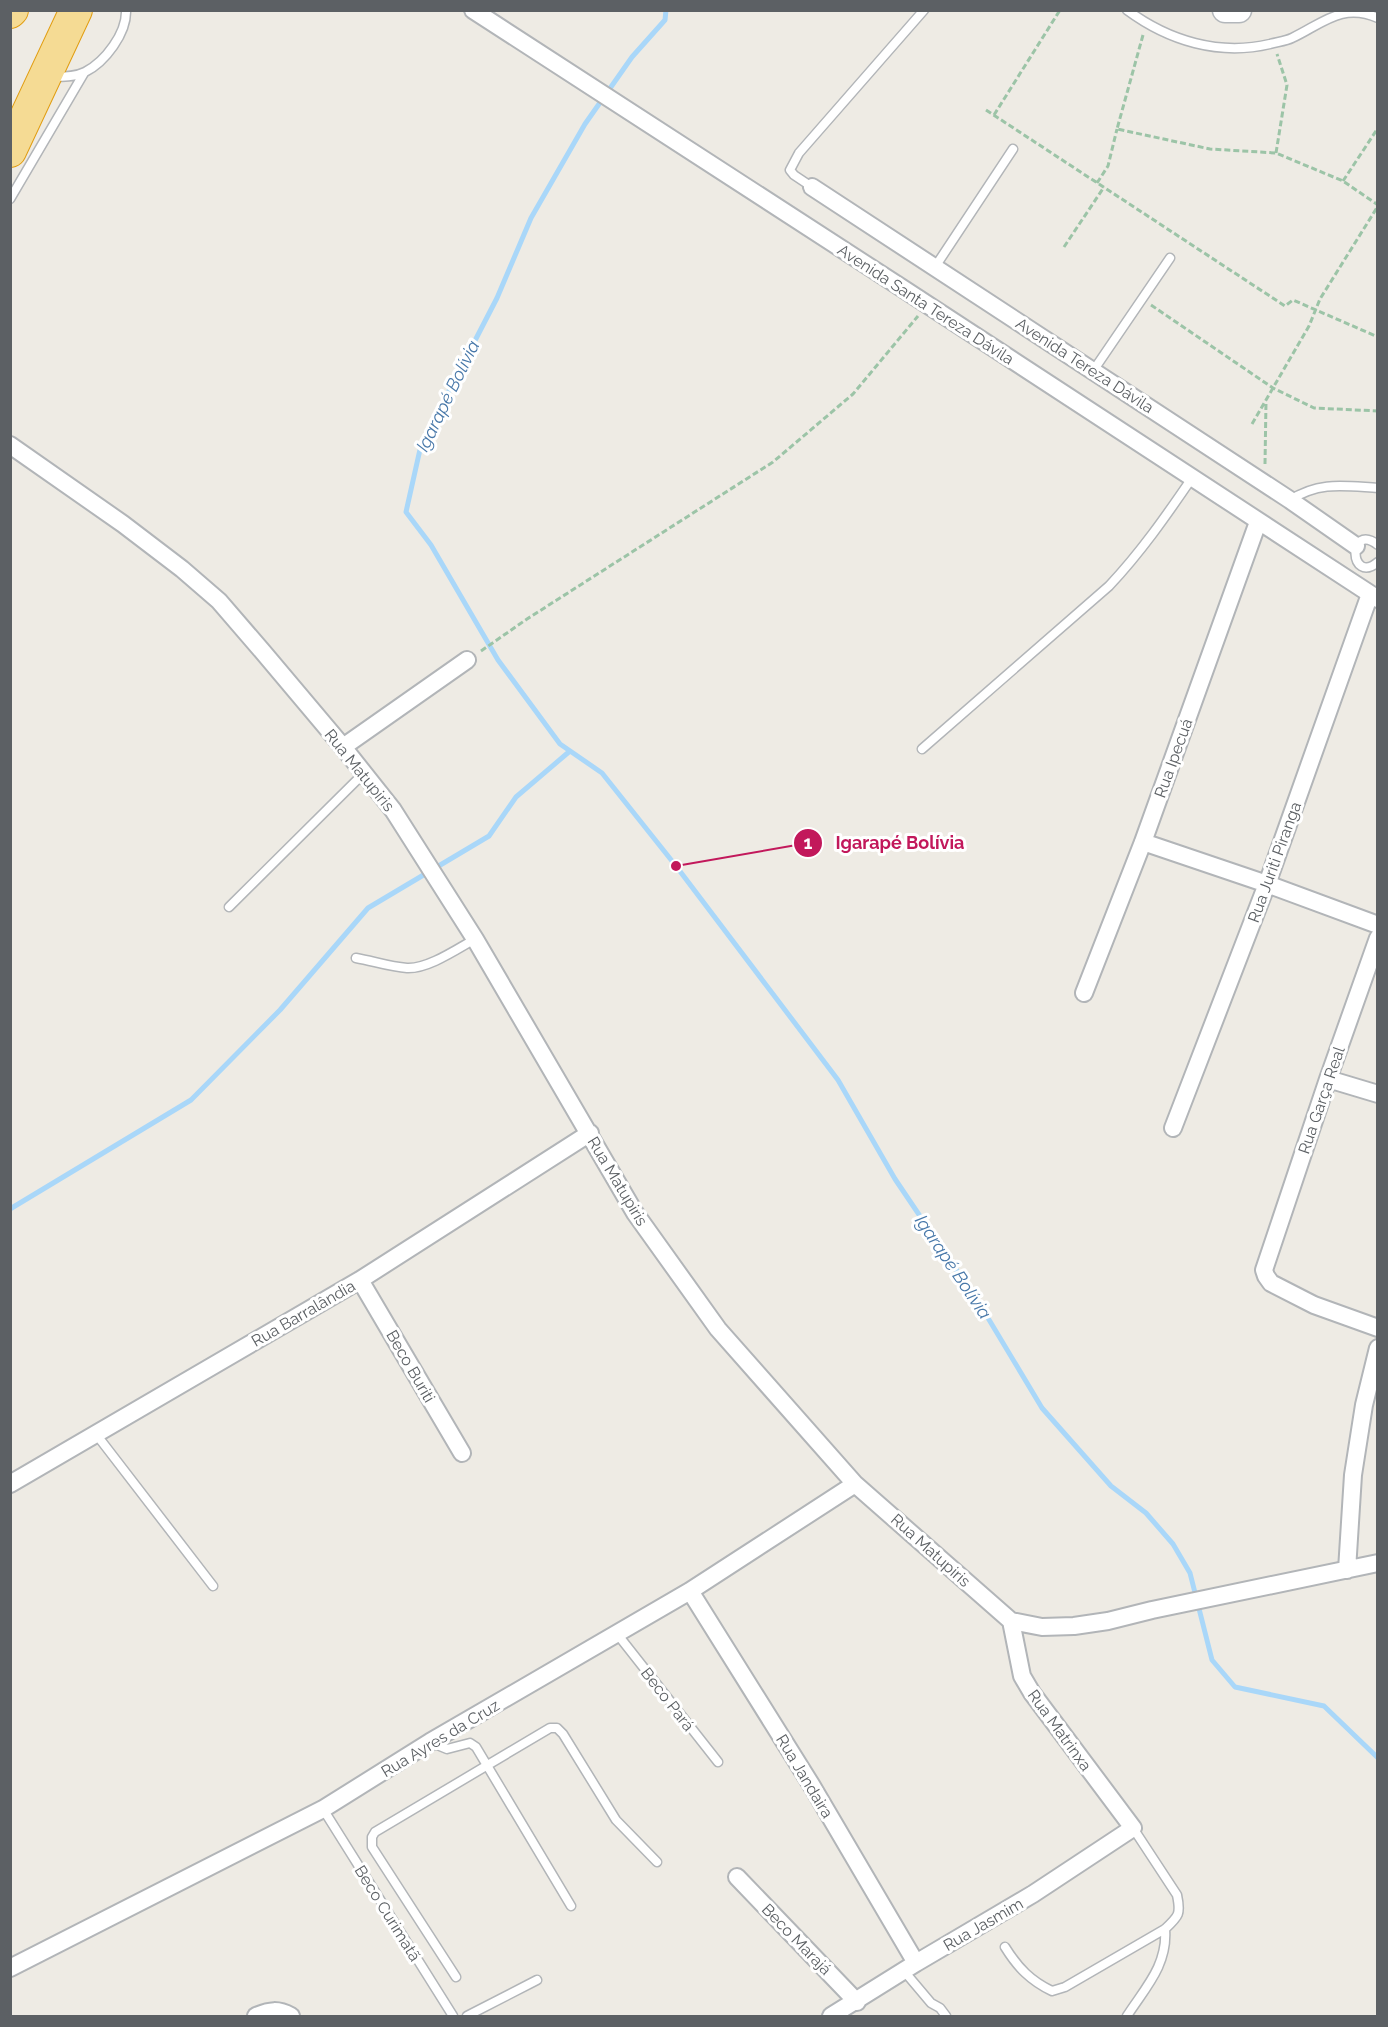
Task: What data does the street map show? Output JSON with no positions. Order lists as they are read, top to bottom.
{
  "streets": {
    "street": [
      "Avenida Santa Tereza Dávila",
      "Avenida Tereza Dávila",
      "Rua Ipecuá",
      "Rua Matupiris",
      "Rua Juriti Piranga",
      "Rua Garça Real",
      "Rua Barralândia",
      "Beco Buriti",
      "Rua Matrinxa",
      "Rua Ayres da Cruz",
      "Rua Jandaira",
      "Rua Jasmim",
      "Beco Marajá"
    ],
    "lane": ["Beco Pará", "Beco Curimatã"]
  },
  "crossings": [
    ["Avenida Santa Tereza Dávila", "Rua Ipecuá"],
    ["Avenida Santa Tereza Dávila", "Rua Juriti Piranga"],
    ["Rua Matupiris", "Rua Barralândia"],
    ["Rua Matupiris", "Rua Matrinxa"],
    ["Rua Matupiris", "Rua Ayres da Cruz"],
    ["Rua Barralândia", "Beco Buriti"],
    ["Beco Pará", "Rua Ayres da Cruz"],
    ["Rua Matrinxa", "Rua Jasmim"],
    ["Rua Ayres da Cruz", "Rua Jandaira"],
    ["Rua Ayres da Cruz", "Beco Curimatã"],
    ["Rua Jandaira", "Rua Jasmim"],
    ["Rua Jasmim", "Beco Marajá"]
  ],
  "water": ["Igarapé Bolívia"],
  "places": ["Igarapé Bolívia"]
}
